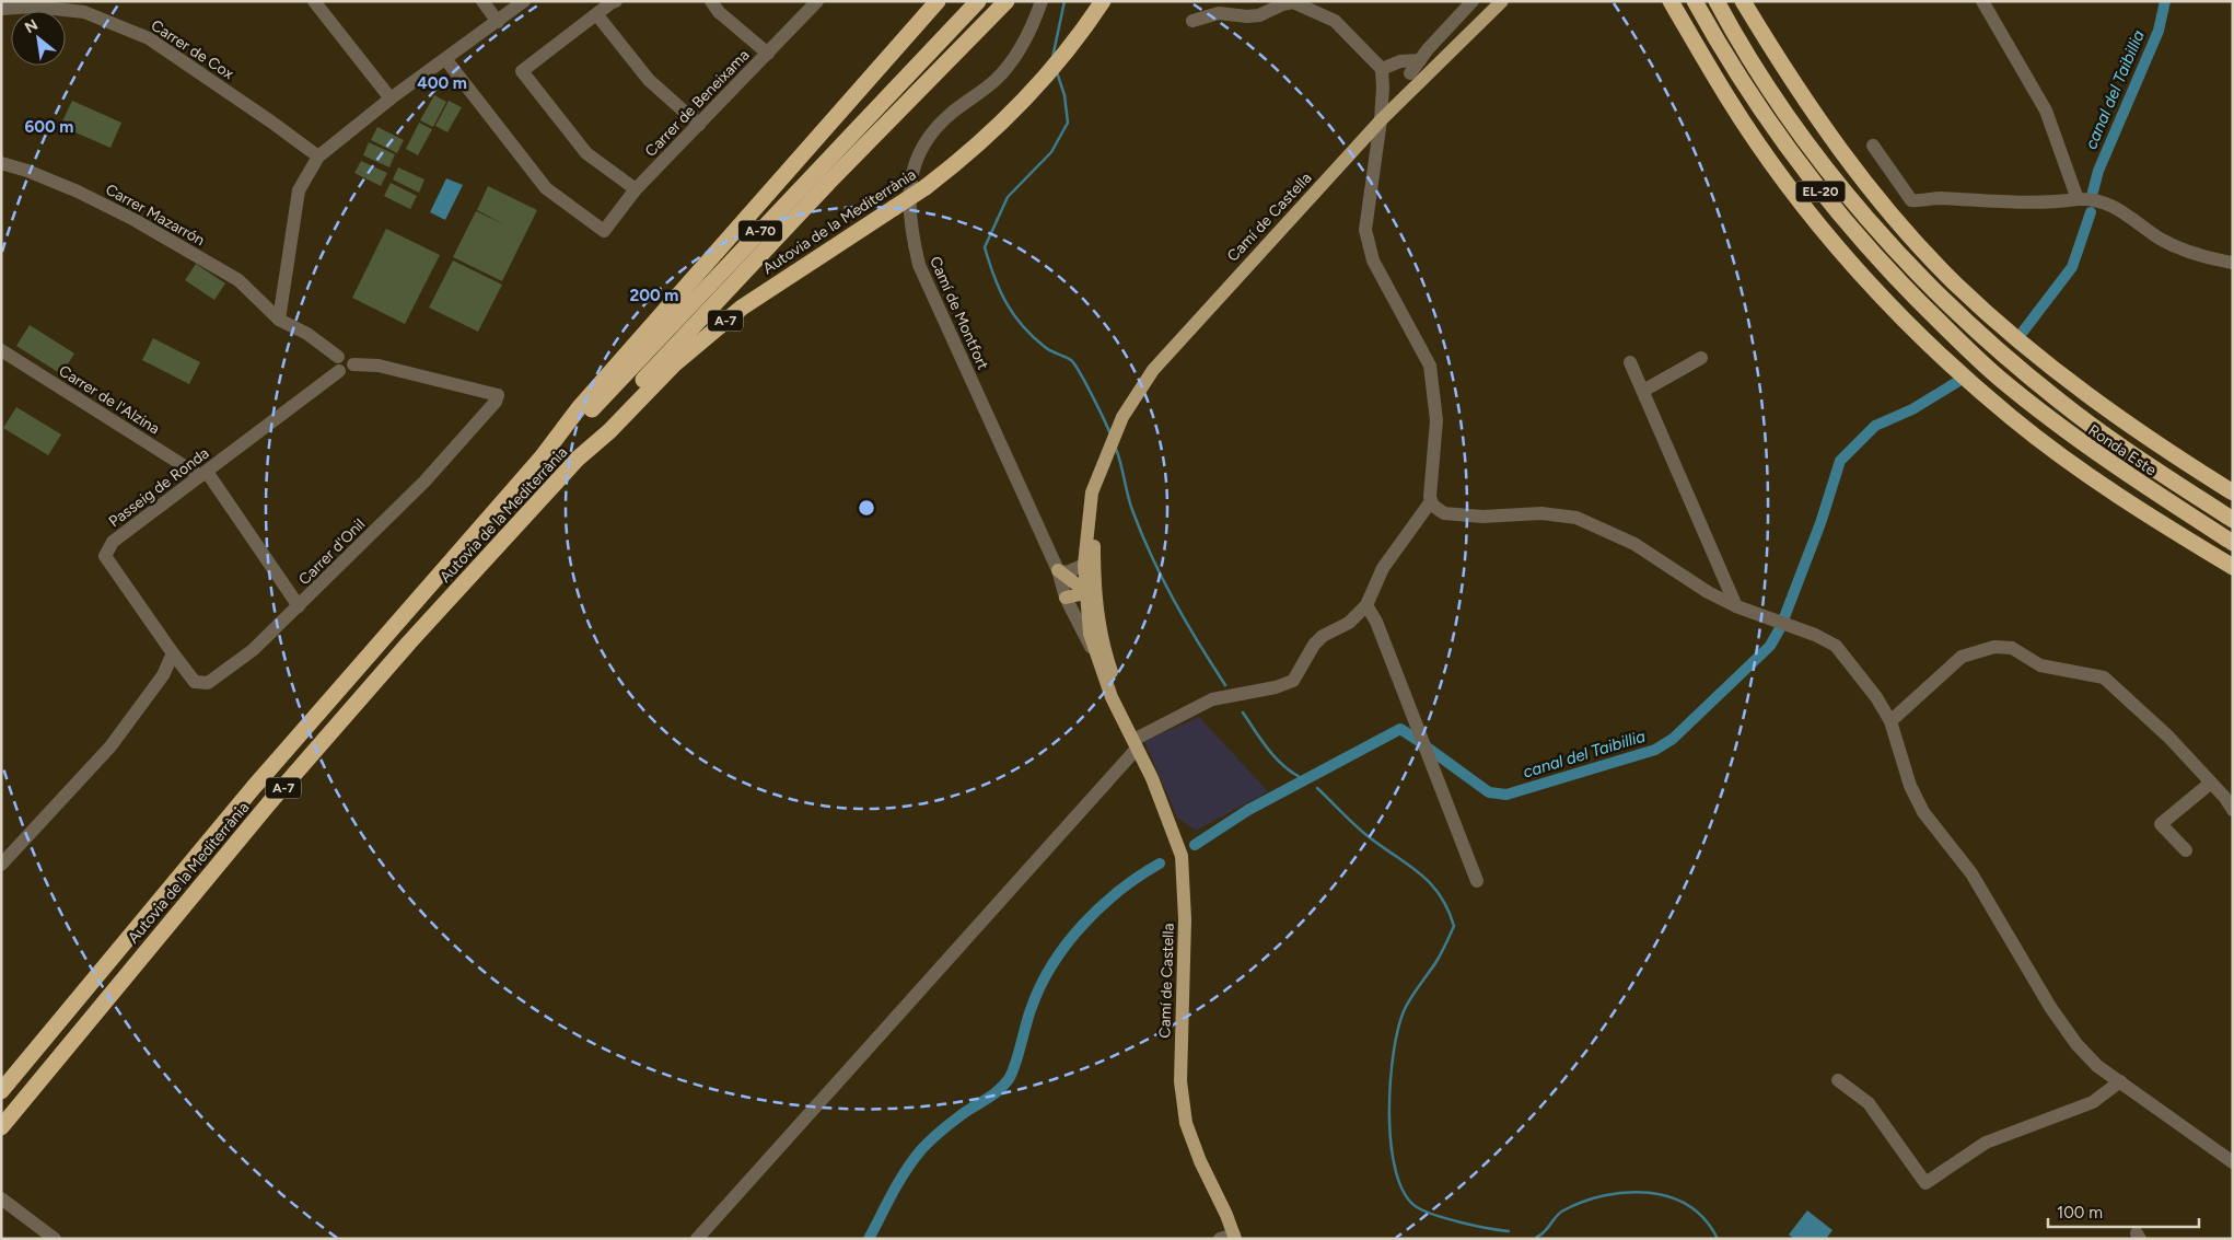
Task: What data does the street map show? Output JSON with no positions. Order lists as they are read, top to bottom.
{
  "streets": {
    "highway": [
      "EL-20",
      "Autovia de la Mediterrània",
      "A-70",
      "A-7",
      "Ronda Este"
    ],
    "main road": ["Camí de Castella"],
    "street": [
      "Carrer de Cox",
      "Carrer de Beneixama",
      "Carrer Mazarrón",
      "Camí de Montfort",
      "Carrer de l'Alzina",
      "Passeig de Ronda",
      "Carrer d'Onil"
    ]
  },
  "crossings": [
    ["Camí de Castella", "Camí de Montfort"],
    ["Autovia de la Mediterrània", "A-70"],
    ["Carrer de l'Alzina", "Passeig de Ronda"],
    ["Carrer de l'Alzina", "Carrer d'Onil"],
    ["Passeig de Ronda", "Carrer d'Onil"]
  ],
  "water": ["canal del Taibillia"],
  "scale_bar": "100 m",
  "north": "top left",
  "rings": ["400 m", "600 m", "200 m"]
}
